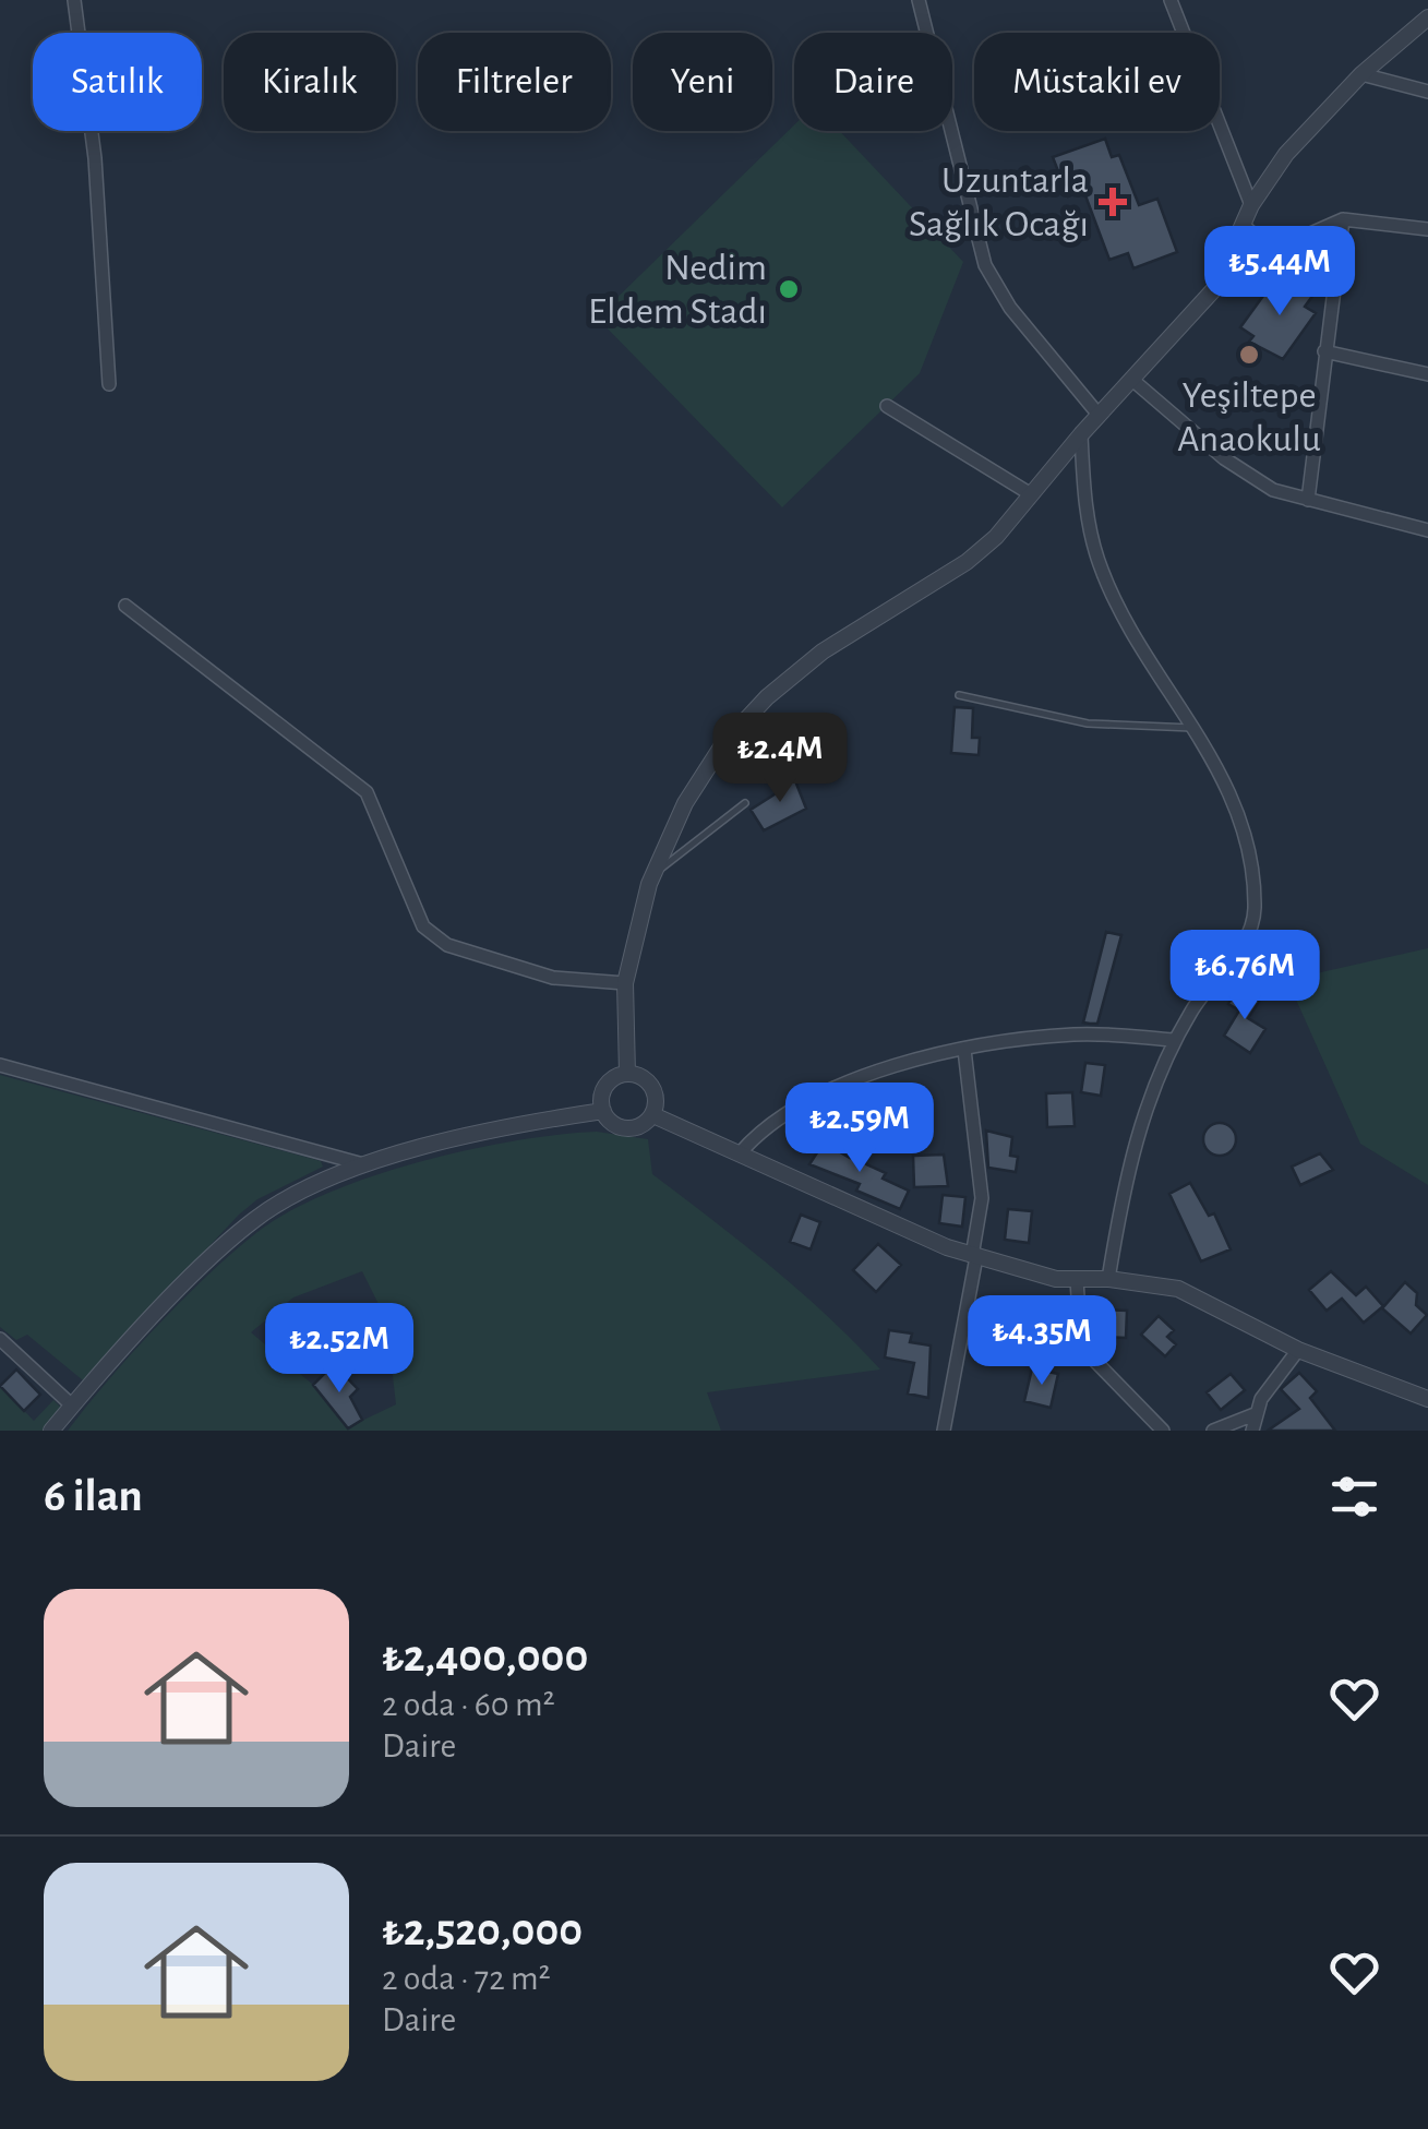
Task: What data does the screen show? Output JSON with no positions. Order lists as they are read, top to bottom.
{
  "places": {
    "health": ["Uzuntarla Sağlık Ocağı"],
    "other": ["Nedim Eldem Stadı", "Yeşiltepe Anaokulu"]
  },
  "page": {
    "chip": [
      "Satılık",
      "Kiralık",
      "Filtreler",
      "Yeni",
      "Daire",
      "Müstakil ev"
    ],
    "price": [
      "₺5.44M",
      "₺2.4M",
      "₺6.76M",
      "₺2.59M",
      "₺4.35M",
      "₺2.52M"
    ],
    "heading": "6 ilan",
    "list": [
      {
        "name": "₺2,400,000",
        "note": "2 oda · 60 m² · Daire"
      },
      {
        "name": "₺2,520,000",
        "note": "2 oda · 72 m² · Daire"
      }
    ]
  }
}
